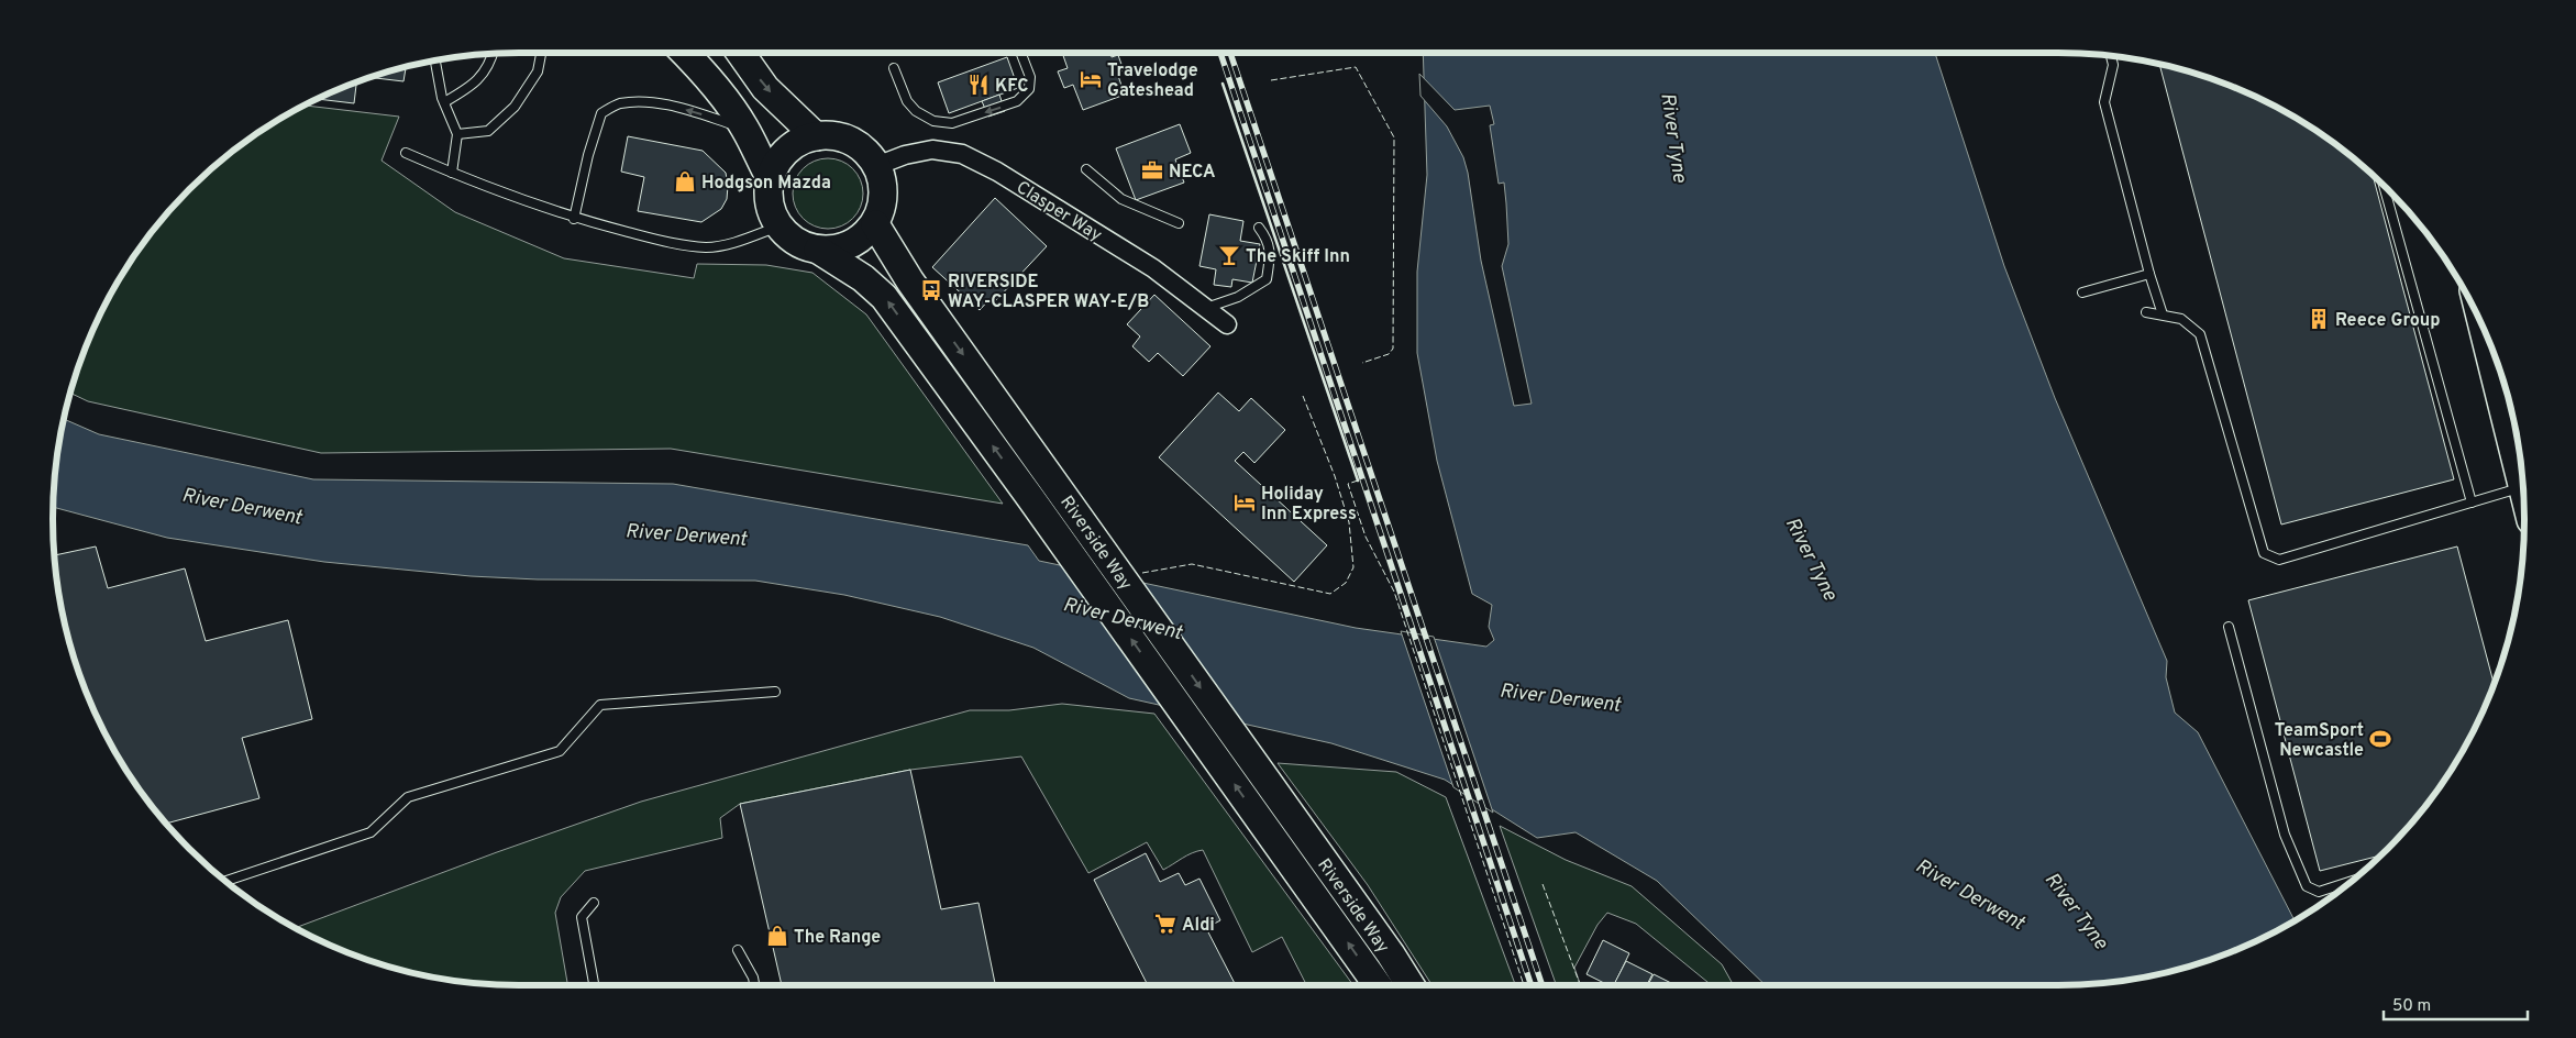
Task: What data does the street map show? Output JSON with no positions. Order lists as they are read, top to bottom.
{
  "streets": {
    "main road": ["Riverside Way"],
    "street": ["Clasper Way"]
  },
  "crossings": [
    ["Clasper Way", "Riverside Way"]
  ],
  "water": ["River Tyne", "River Derwent"],
  "places": {
    "hotel": ["Travelodge Gateshead", "Holiday Inn Express"],
    "restaurant": ["KFC"],
    "office": ["NECA"],
    "shop": ["Hodgson Mazda", "The Range"],
    "bar": ["The Skiff Inn"],
    "bus stop": ["RIVERSIDE WAY-CLASPER WAY-E/B"],
    "building": ["Reece Group"],
    "sports": ["TeamSport Newcastle"],
    "supermarket": ["Aldi"]
  },
  "scale_bar": "50 m"
}
